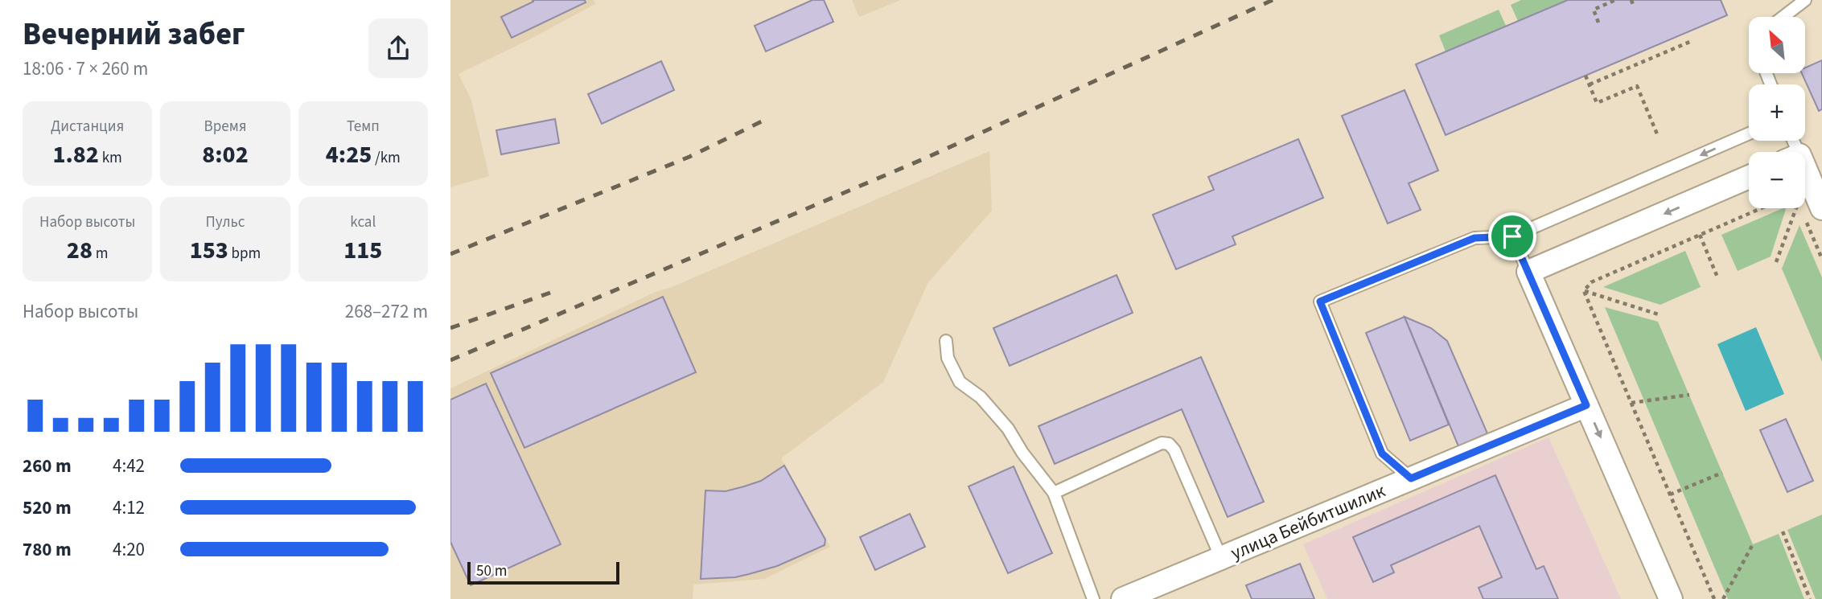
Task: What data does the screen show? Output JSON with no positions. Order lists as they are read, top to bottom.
{
  "streets": {
    "street": ["улица Бейбитшилик"]
  },
  "scale_bar": "50 m",
  "north": "top left",
  "page": {
    "heading": ["Вечерний забег", "18:06 · 7 × 260 m"],
    "map_buttons": ["+", "−"],
    "stats": [
      ["Дистанция", "1.82 km"],
      ["Время", "8:02"],
      ["Темп", "4:25 /km"],
      ["Набор высоты", "28 m"],
      ["Пульс", "153 bpm"],
      ["kcal", "115"]
    ],
    "chart": ["Набор высоты", "268–272 m"],
    "list": [
      {
        "name": "260 m",
        "note": "4:42"
      },
      {
        "name": "520 m",
        "note": "4:12"
      },
      {
        "name": "780 m",
        "note": "4:20"
      }
    ],
    "scale": "50 m"
  }
}
